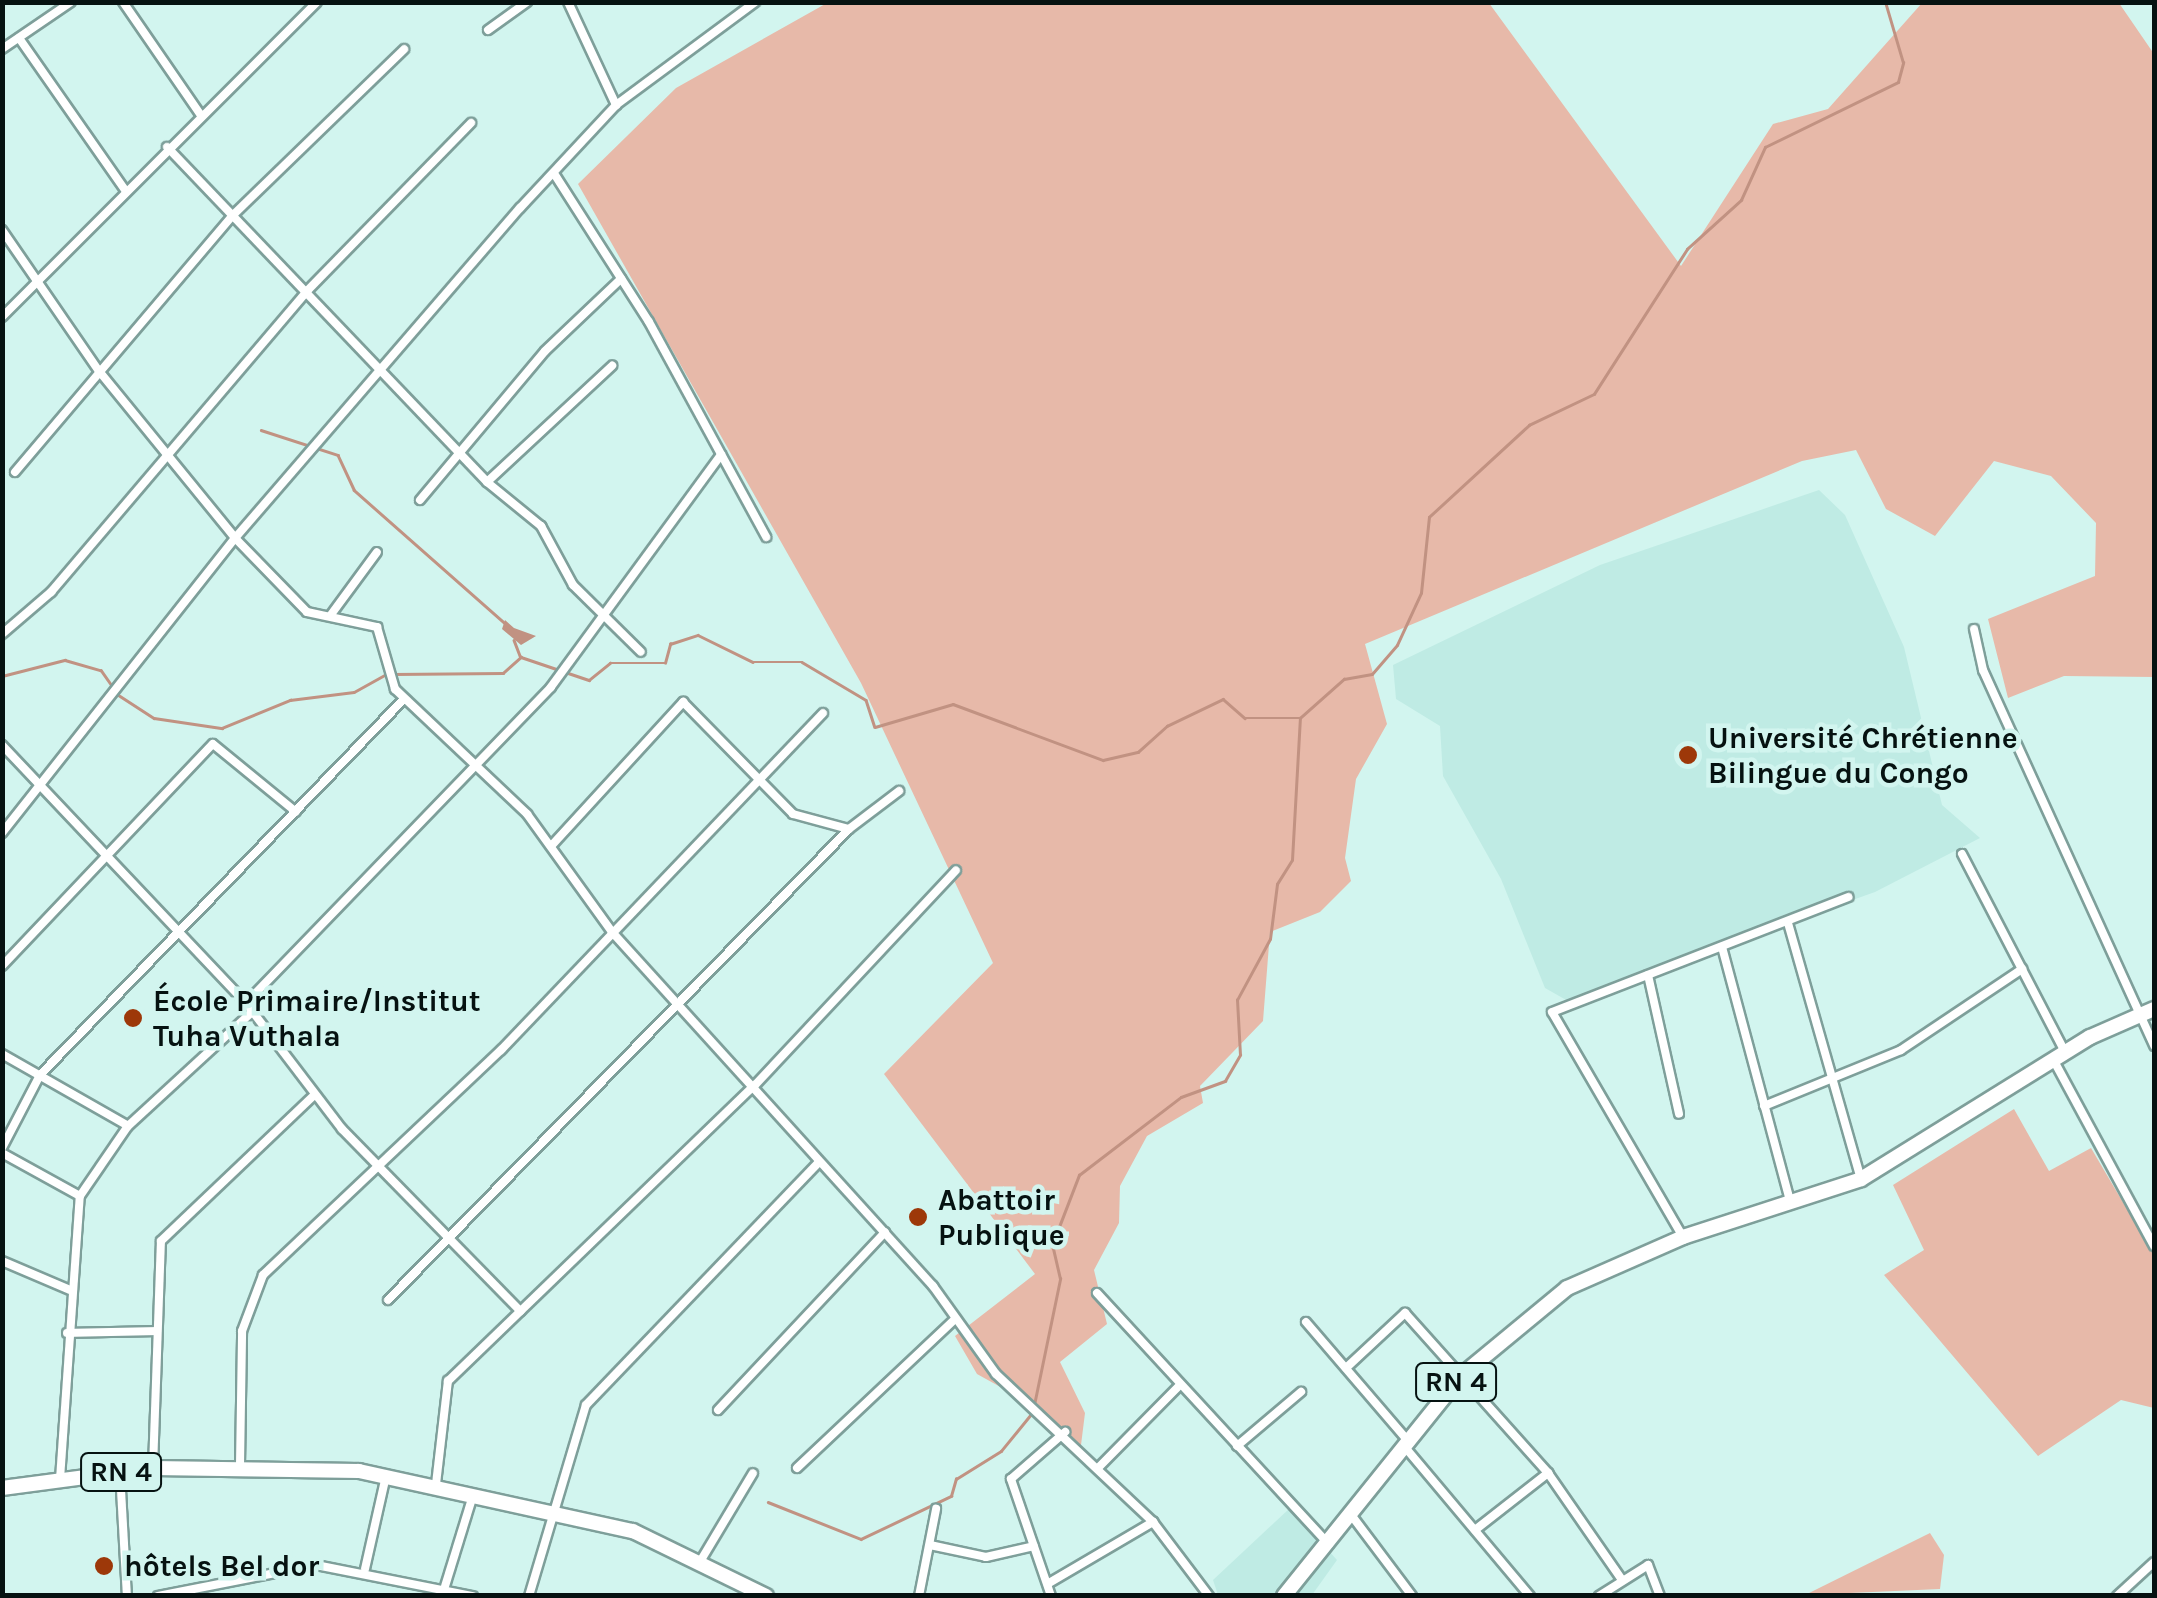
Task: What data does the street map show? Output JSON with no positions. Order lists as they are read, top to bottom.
{
  "streets": {
    "highway": ["RN 4"]
  },
  "places": [
    "Université Chrétienne Bilingue du Congo",
    "École Primaire/Institut Tuha Vuthala",
    "Abattoir Publique",
    "hôtels Bel dor"
  ]
}
